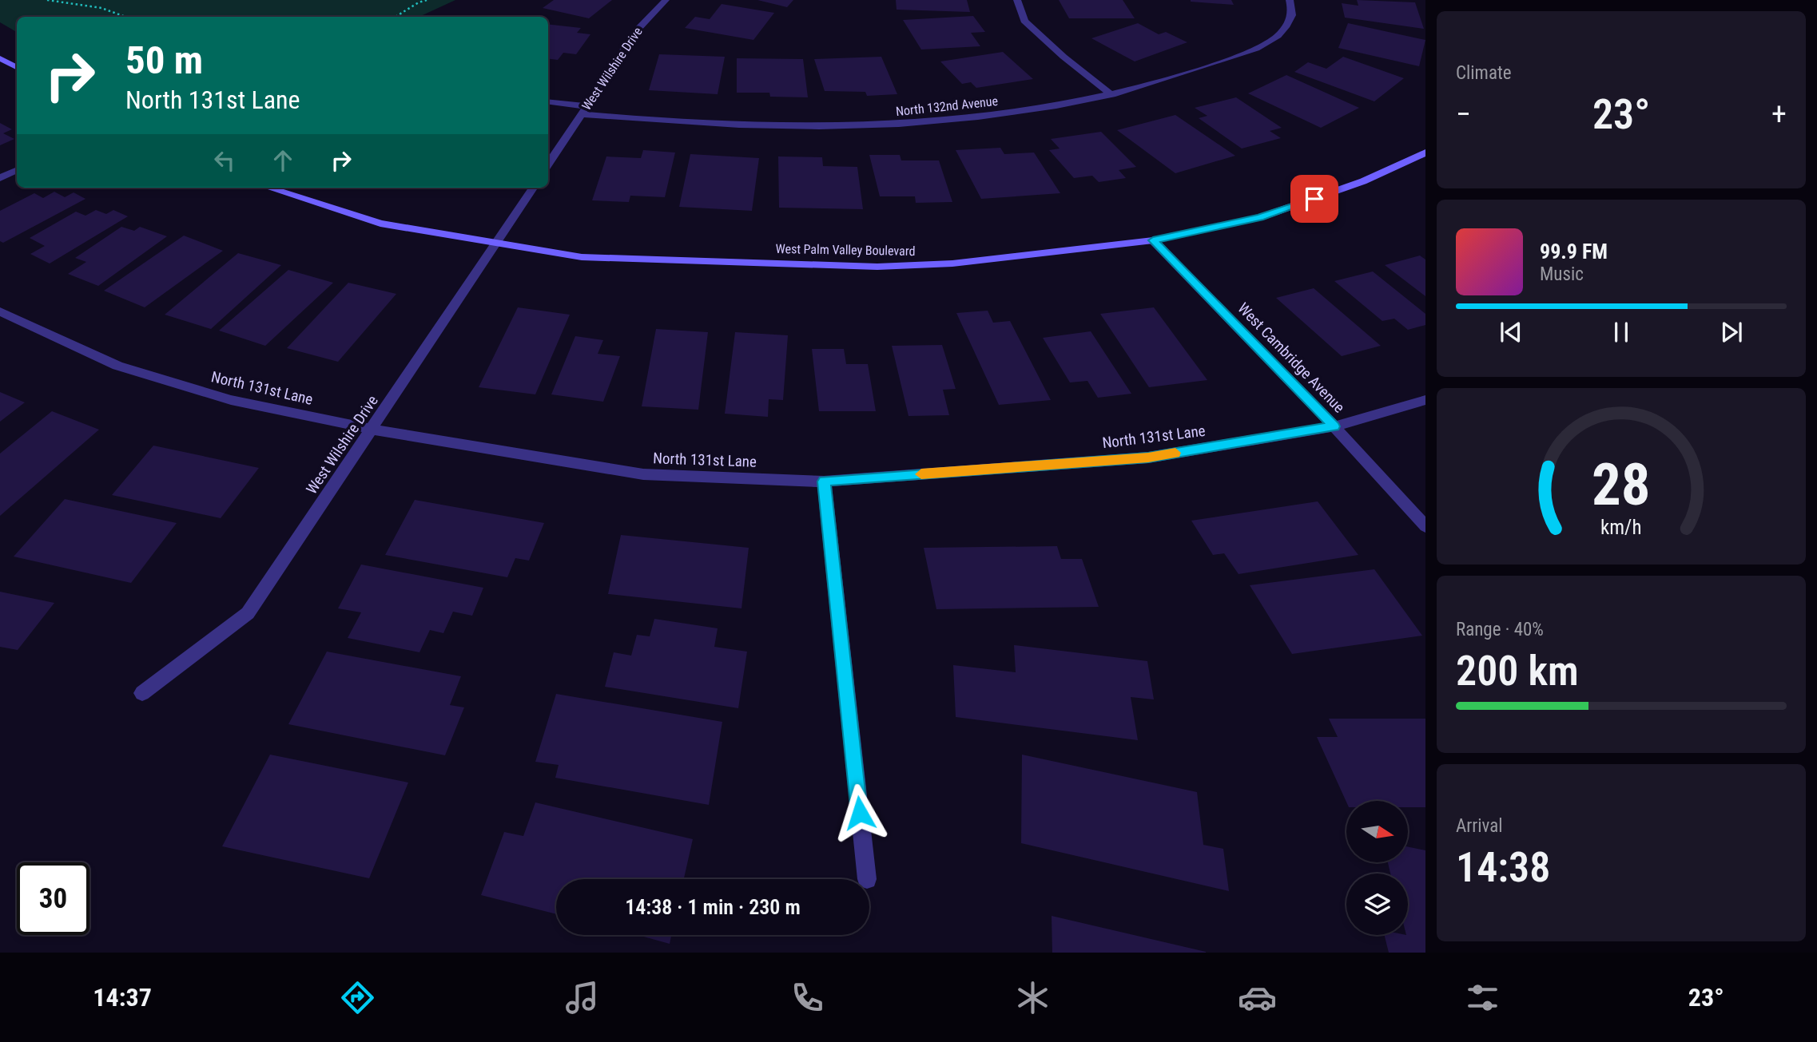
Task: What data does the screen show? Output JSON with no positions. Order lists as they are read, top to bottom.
{
  "streets": {
    "street": [
      "West Wilshire Drive",
      "North 132nd Avenue",
      "West Palm Valley Boulevard",
      "West Cambridge Avenue",
      "North 131st Lane"
    ]
  },
  "crossings": [
    ["West Wilshire Drive", "North 132nd Avenue"],
    ["West Wilshire Drive", "West Palm Valley Boulevard"],
    ["West Wilshire Drive", "North 131st Lane"],
    ["West Palm Valley Boulevard", "West Cambridge Avenue"],
    ["West Cambridge Avenue", "North 131st Lane"]
  ],
  "north": "right",
  "page": {
    "tile": [
      "Climate",
      ["Range · 40%", "200 km"],
      ["Arrival", "14:38"]
    ],
    "turn": ["50 m", "North 131st Lane"],
    "heat": ["−", "23°", "+"],
    "song": ["99.9 FM", "Music"],
    "limit": "30",
    "trip": "14:38 · 1 min · 230 m",
    "tabs": ["14:37", "23°"],
    "gauge": ["28", "km/h"]
  }
}
